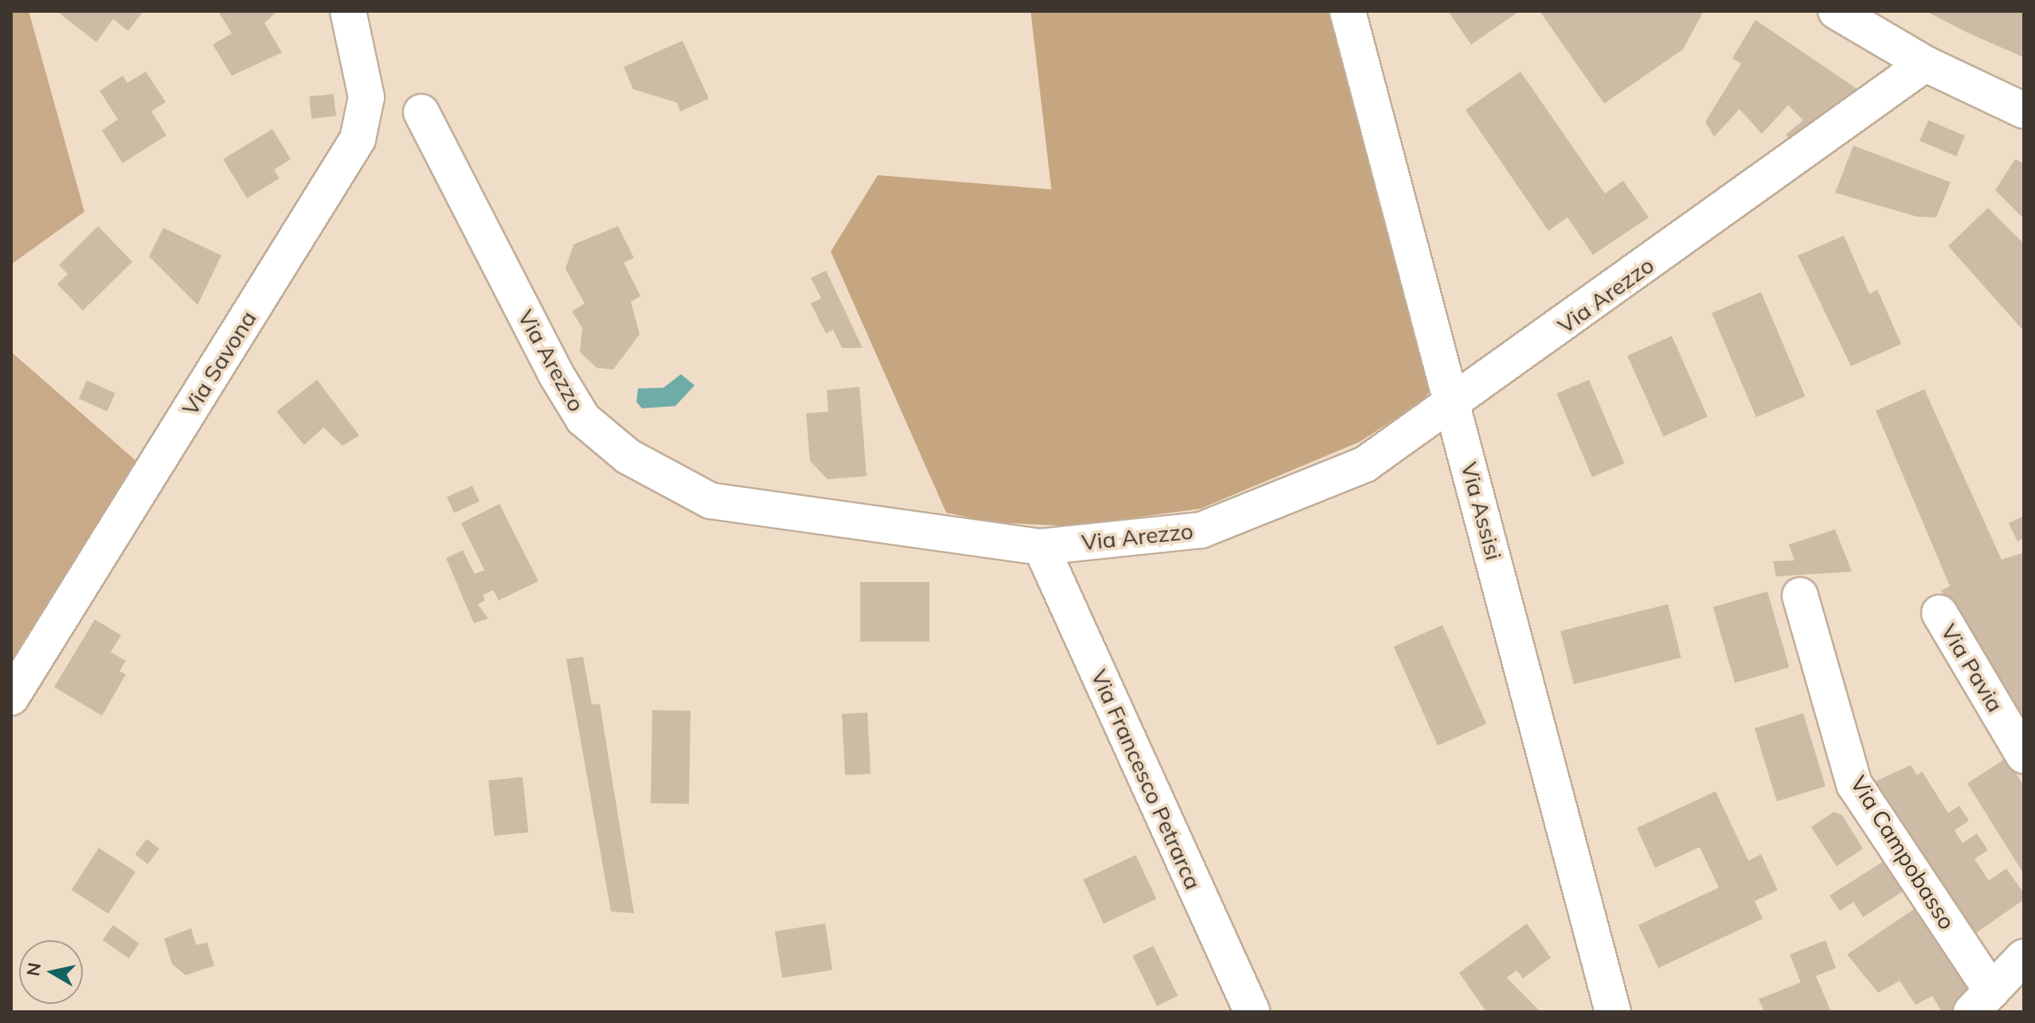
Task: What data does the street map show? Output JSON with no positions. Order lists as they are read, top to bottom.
{
  "streets": {
    "street": [
      "Via Arezzo",
      "Via Savona",
      "Via Assisi",
      "Via Pavia",
      "Via Francesco Petrarca",
      "Via Campobasso"
    ]
  },
  "crossings": [
    ["Via Arezzo", "Via Assisi"],
    ["Via Arezzo", "Via Francesco Petrarca"]
  ],
  "north": "left"
}
